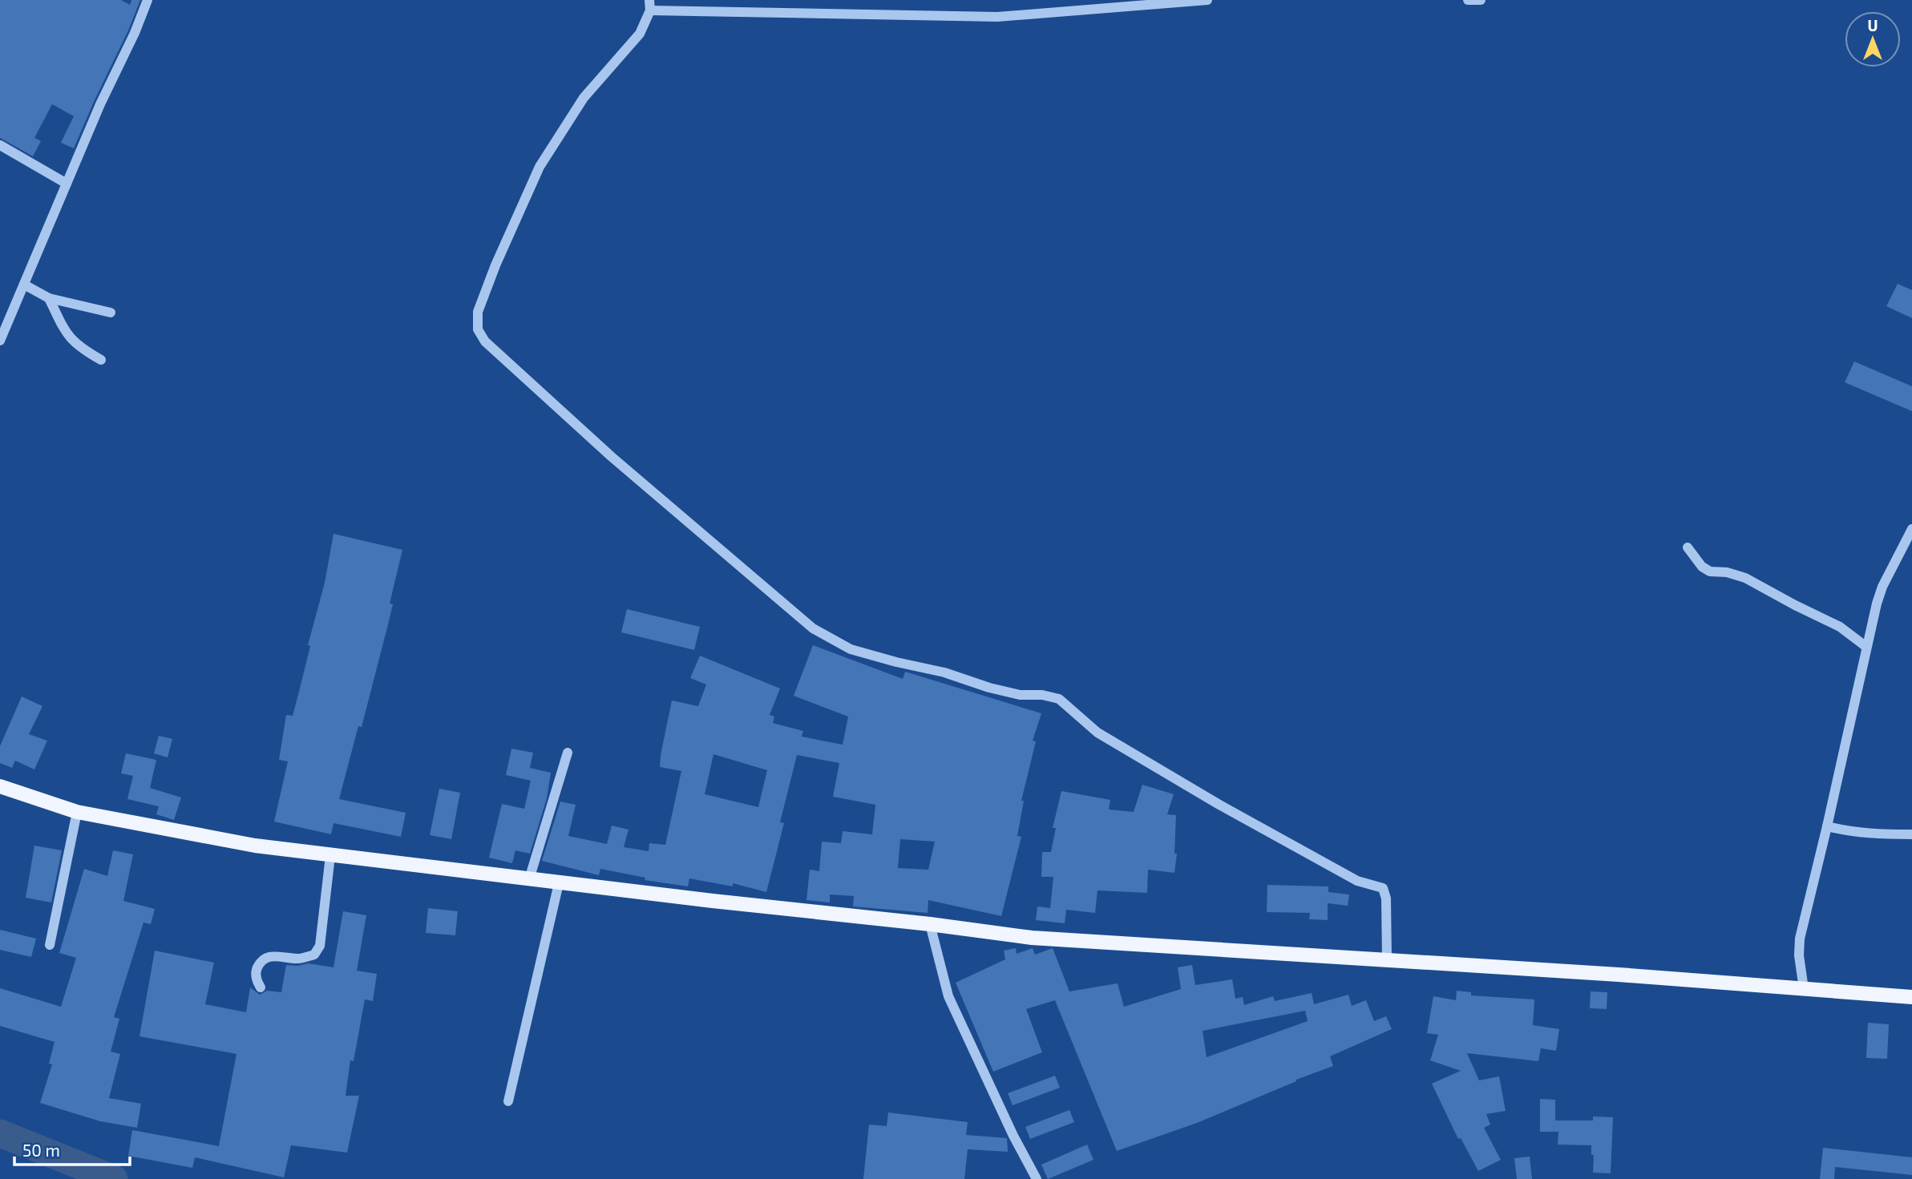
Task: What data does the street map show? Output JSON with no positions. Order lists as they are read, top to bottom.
{
  "scale_bar": "50 m",
  "north": "top"
}
